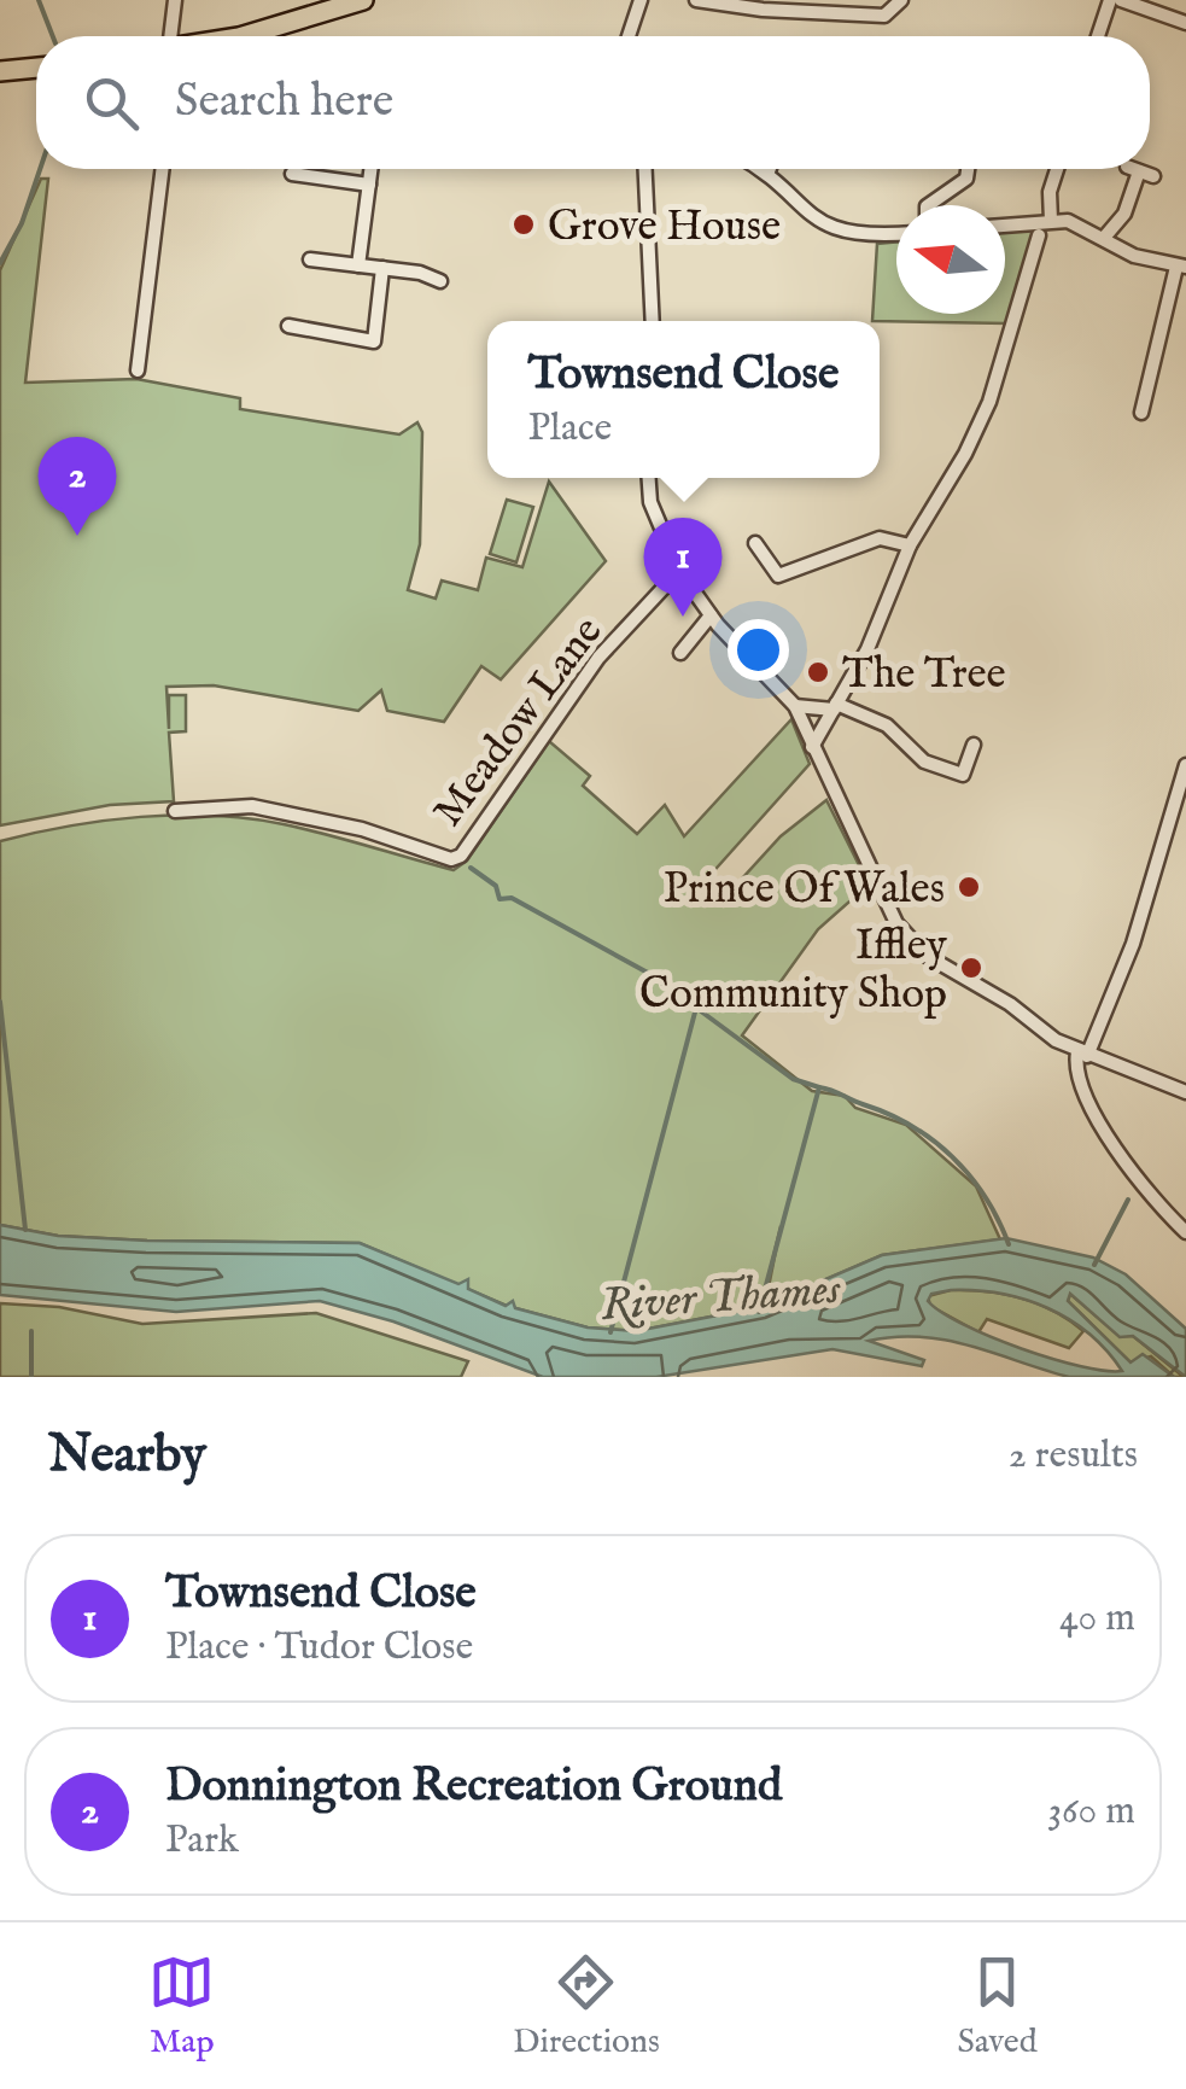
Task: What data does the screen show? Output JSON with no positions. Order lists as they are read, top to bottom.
{
  "streets": {
    "street": ["Meadow Lane"]
  },
  "water": ["River Thames"],
  "places": [
    "Grove House",
    "The Tree",
    "Prince Of Wales",
    "Iffley Community Shop"
  ],
  "north": "left",
  "page": {
    "search": "Search here",
    "popup": ["Townsend Close", "Place"],
    "pins": ["2", "1"],
    "heading": ["Nearby", "2 results"],
    "list": [
      {
        "mark": "1",
        "name": "Townsend Close",
        "note": "Place · Tudor Close",
        "value": "40 m"
      },
      {
        "mark": "2",
        "name": "Donnington Recreation Ground",
        "note": "Park",
        "value": "360 m"
      }
    ],
    "nav": ["Map", "Directions", "Saved"]
  }
}
